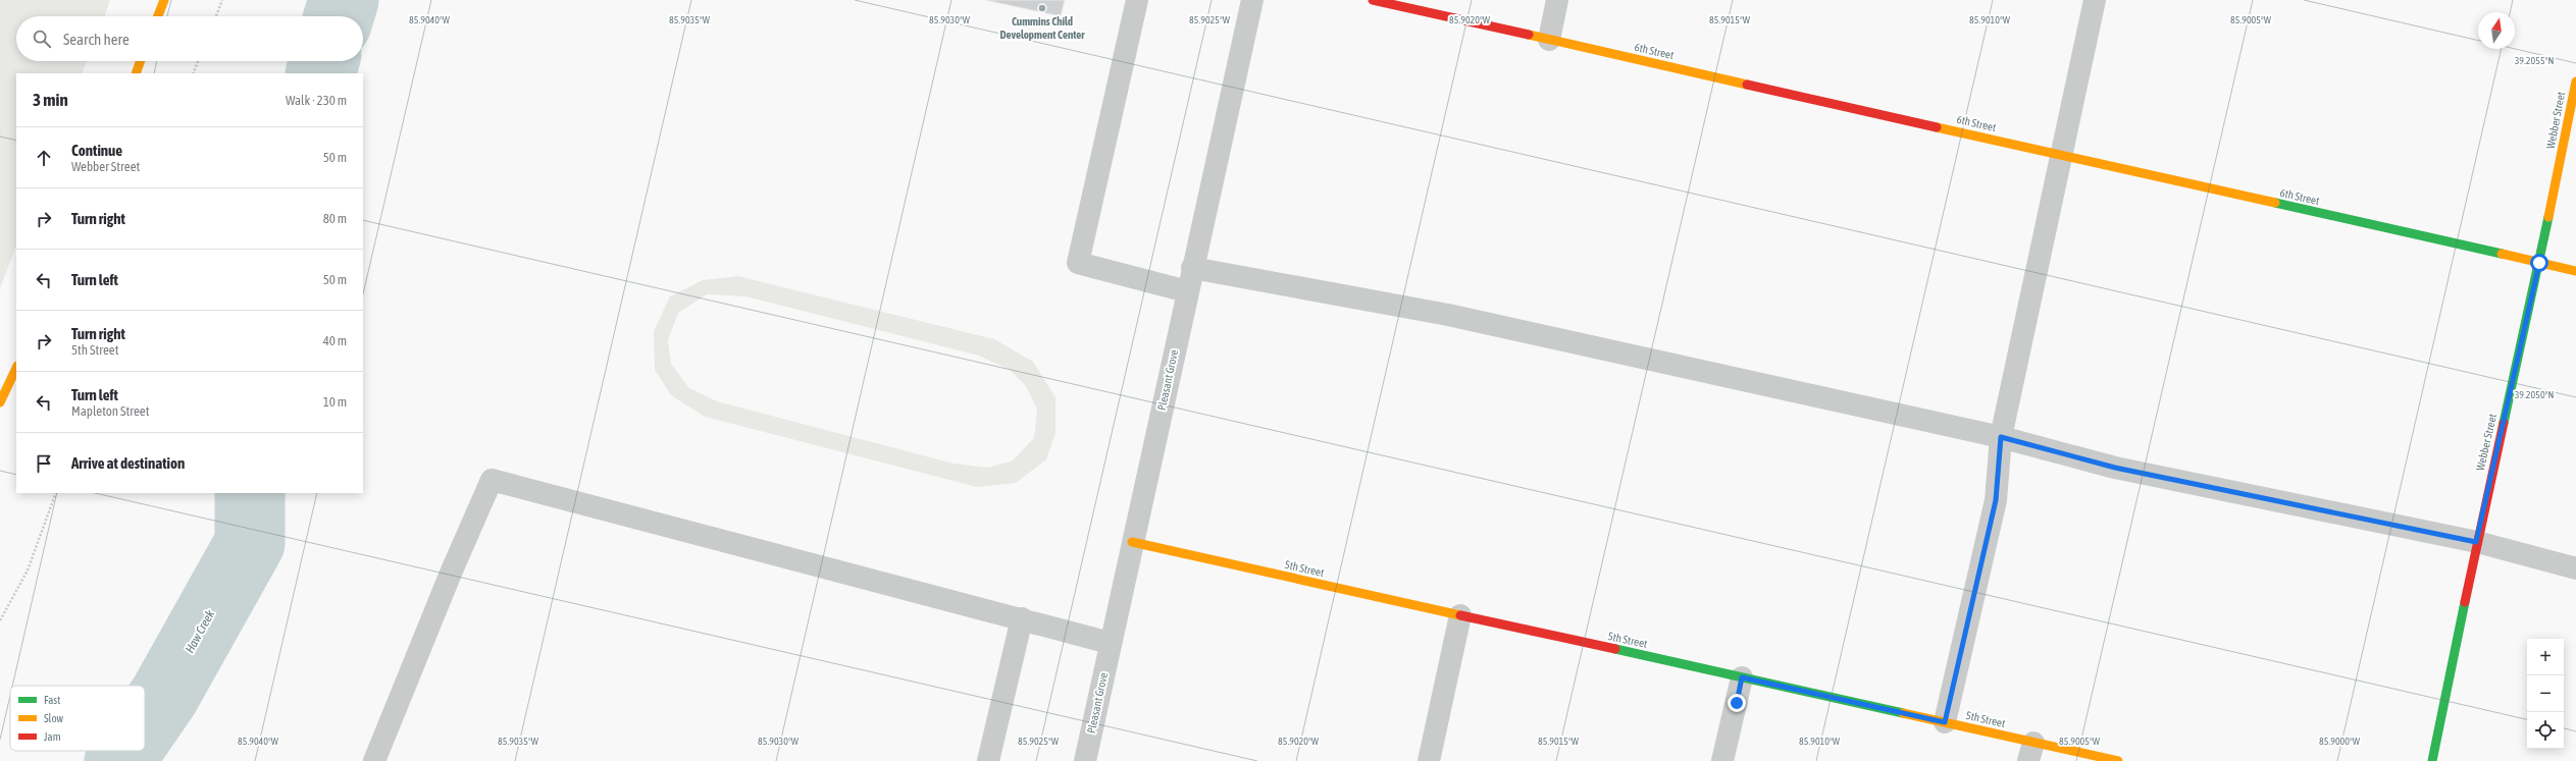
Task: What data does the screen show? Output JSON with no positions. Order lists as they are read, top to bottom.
{
  "streets": {
    "street": [
      "6th Street",
      "Webber Street",
      "Pleasant Grove",
      "5th Street"
    ]
  },
  "crossings": [
    ["6th Street", "Webber Street"],
    ["Pleasant Grove", "5th Street"]
  ],
  "water": ["Haw Creek"],
  "places": ["Cummins Child Development Center"],
  "legend": ["Fast", "Slow", "Jam"],
  "north": "top",
  "page": {
    "search": "Search here",
    "heading": ["3 min", "Walk · 230 m"],
    "list": [
      ["Continue", "Webber Street", "50 m"],
      ["Turn right", "80 m"],
      ["Turn left", "50 m"],
      ["Turn right", "5th Street", "40 m"],
      ["Turn left", "Mapleton Street", "10 m"],
      "Arrive at destination"
    ],
    "map_buttons": ["+", "−"]
  },
  "coordinates": [
    "85.9005°W",
    "85.9040°W",
    "85.9035°W",
    "85.9030°W",
    "85.9025°W",
    "85.9020°W",
    "85.9015°W",
    "85.9010°W",
    "39.2055°N",
    "39.2050°N",
    "85.9000°W"
  ]
}
